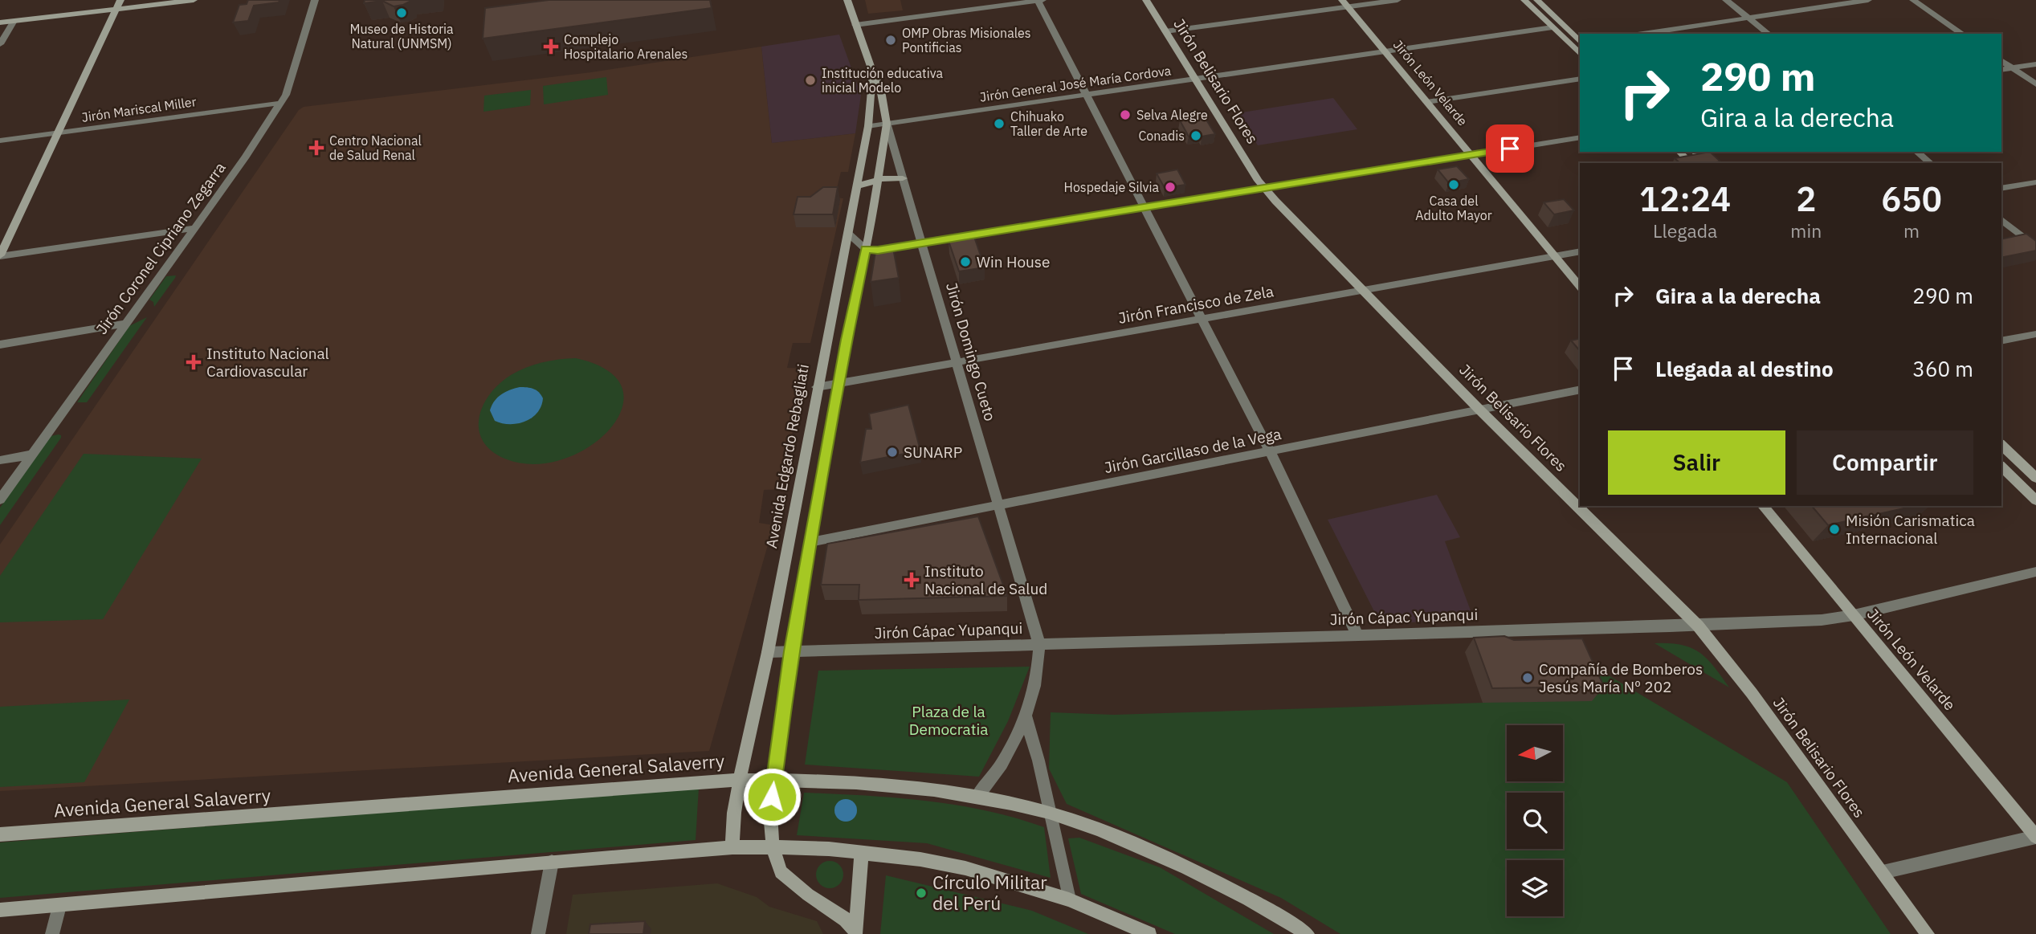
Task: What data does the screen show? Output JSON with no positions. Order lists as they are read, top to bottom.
{
  "streets": {
    "street": [
      "Jirón Belisario Flores",
      "Jirón León Velarde",
      "Jirón General José María Cordova",
      "Jirón Mariscal Miller",
      "Jirón Coronel Cipriano Zegarra",
      "Jirón Francisco de Zela",
      "Jirón Domingo Cueto",
      "Jirón Garcillaso de la Vega",
      "Avenida Edgardo Rebagliati",
      "Jirón Cápac Yupanqui",
      "Avenida General Salaverry"
    ]
  },
  "crossings": [
    ["Jirón Belisario Flores", "Jirón General José María Cordova"],
    ["Jirón Belisario Flores", "Jirón Francisco de Zela"],
    ["Jirón Belisario Flores", "Jirón Garcillaso de la Vega"],
    ["Jirón Belisario Flores", "Jirón Cápac Yupanqui"],
    ["Jirón León Velarde", "Jirón General José María Cordova"],
    ["Jirón León Velarde", "Jirón Francisco de Zela"],
    ["Jirón León Velarde", "Jirón Cápac Yupanqui"],
    ["Jirón General José María Cordova", "Jirón Domingo Cueto"],
    ["Jirón General José María Cordova", "Avenida Edgardo Rebagliati"],
    ["Jirón Mariscal Miller", "Jirón Coronel Cipriano Zegarra"],
    ["Jirón Francisco de Zela", "Jirón Domingo Cueto"],
    ["Jirón Francisco de Zela", "Avenida Edgardo Rebagliati"],
    ["Jirón Domingo Cueto", "Jirón Garcillaso de la Vega"],
    ["Jirón Domingo Cueto", "Avenida Edgardo Rebagliati"],
    ["Jirón Domingo Cueto", "Jirón Cápac Yupanqui"],
    ["Jirón Domingo Cueto", "Avenida General Salaverry"],
    ["Avenida Edgardo Rebagliati", "Jirón Cápac Yupanqui"],
    ["Avenida Edgardo Rebagliati", "Avenida General Salaverry"]
  ],
  "parks": ["Plaza de la Democratia"],
  "places": {
    "other": [
      "Museo de Historia Natural (UNMSM)",
      "OMP Obras Misionales Pontificias",
      "Institución educativa inicial Modelo",
      "Selva Alegre",
      "Chihuako Taller de Arte",
      "Conadis",
      "Casa del Adulto Mayor",
      "Hospedaje Silvia",
      "Win House",
      "SUNARP",
      "Misión Carismatica Internacional",
      "Compañía de Bomberos Jesús María Nº 202",
      "Círculo Militar del Perú"
    ],
    "health": [
      "Complejo Hospitalario Arenales",
      "Centro Nacional de Salud Renal",
      "Instituto Nacional Cardiovascular",
      "Instituto Nacional de Salud"
    ]
  },
  "north": "left",
  "page": {
    "turn": ["290 m", "Gira a la derecha"],
    "eta": [
      "12:24",
      "Llegada",
      "2",
      "min",
      "650",
      "m"
    ],
    "list": [
      {
        "name": "Gira a la derecha",
        "value": "290 m"
      },
      {
        "name": "Llegada al destino",
        "value": "360 m"
      }
    ],
    "buttons": ["Salir", "Compartir"]
  }
}
